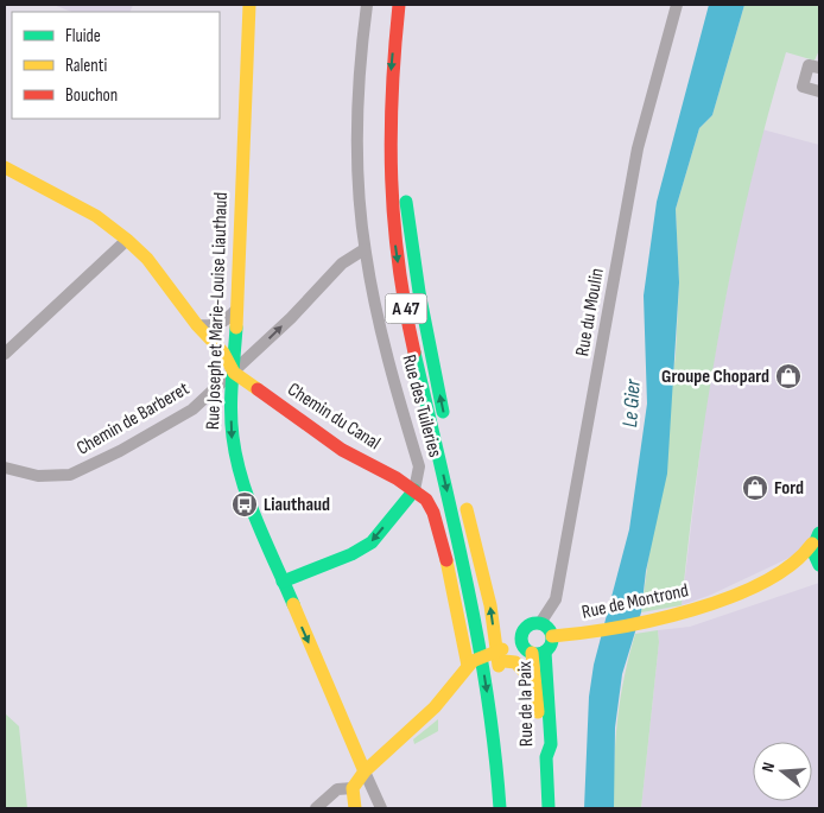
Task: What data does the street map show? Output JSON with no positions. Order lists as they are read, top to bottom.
{
  "streets": {
    "main road": [
      "A 47",
      "Rue Joseph et Marie-Louise Liauthaud",
      "Chemin du Canal",
      "Rue de Montrond",
      "Rue de la Paix"
    ],
    "street": ["Rue du Moulin", "Rue des Tuileries", "Chemin de Barberet"]
  },
  "crossings": [
    ["Rue Joseph et Marie-Louise Liauthaud", "Chemin du Canal"],
    ["Rue Joseph et Marie-Louise Liauthaud", "Chemin de Barberet"],
    ["Rue du Moulin", "Rue de Montrond"],
    ["Rue du Moulin", "Rue de la Paix"],
    ["Rue des Tuileries", "Chemin du Canal"],
    ["Rue des Tuileries", "Chemin de Barberet"],
    ["Chemin du Canal", "Chemin de Barberet"],
    ["Rue de Montrond", "Rue de la Paix"]
  ],
  "one_way": ["Rue Joseph et Marie-Louise Liauthaud", "Chemin de Barberet"],
  "water": ["Le Gier"],
  "places": {
    "shop": ["Groupe Chopard", "Ford"],
    "bus stop": ["Liauthaud"]
  },
  "legend": ["Fluide", "Ralenti", "Bouchon"],
  "north": "left"
}
